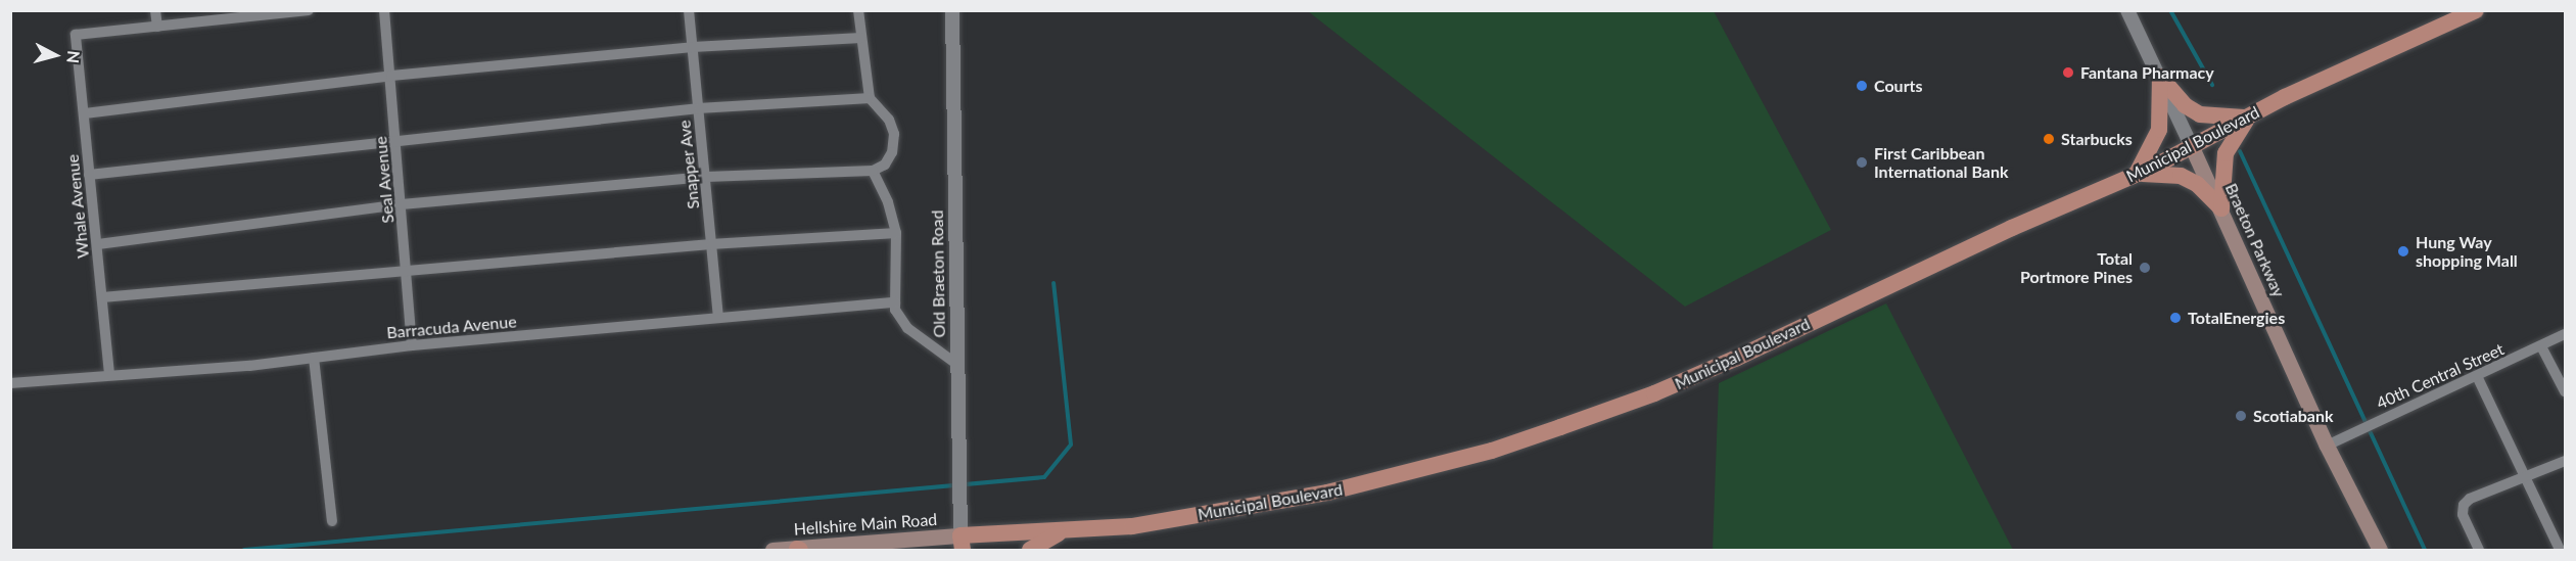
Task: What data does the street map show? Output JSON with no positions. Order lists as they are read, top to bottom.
{
  "streets": {
    "main road": ["Municipal Boulevard", "Braeton Parkway", "Hellshire Main Road"],
    "street": [
      "Snapper Ave",
      "Seal Avenue",
      "Whale Avenue",
      "Old Braeton Road",
      "Barracuda Avenue",
      "40th Central Street"
    ]
  },
  "crossings": [
    ["Municipal Boulevard", "Braeton Parkway"],
    ["Municipal Boulevard", "Old Braeton Road"],
    ["Municipal Boulevard", "Hellshire Main Road"],
    ["Snapper Ave", "Barracuda Avenue"],
    ["Seal Avenue", "Barracuda Avenue"],
    ["Whale Avenue", "Barracuda Avenue"],
    ["Braeton Parkway", "40th Central Street"],
    ["Old Braeton Road", "Hellshire Main Road"]
  ],
  "places": [
    "Fantana Pharmacy",
    "Courts",
    "Starbucks",
    "First Caribbean International Bank",
    "Hung Way shopping Mall",
    "Total Portmore Pines",
    "TotalEnergies",
    "Scotiabank"
  ],
  "north": "right"
}
